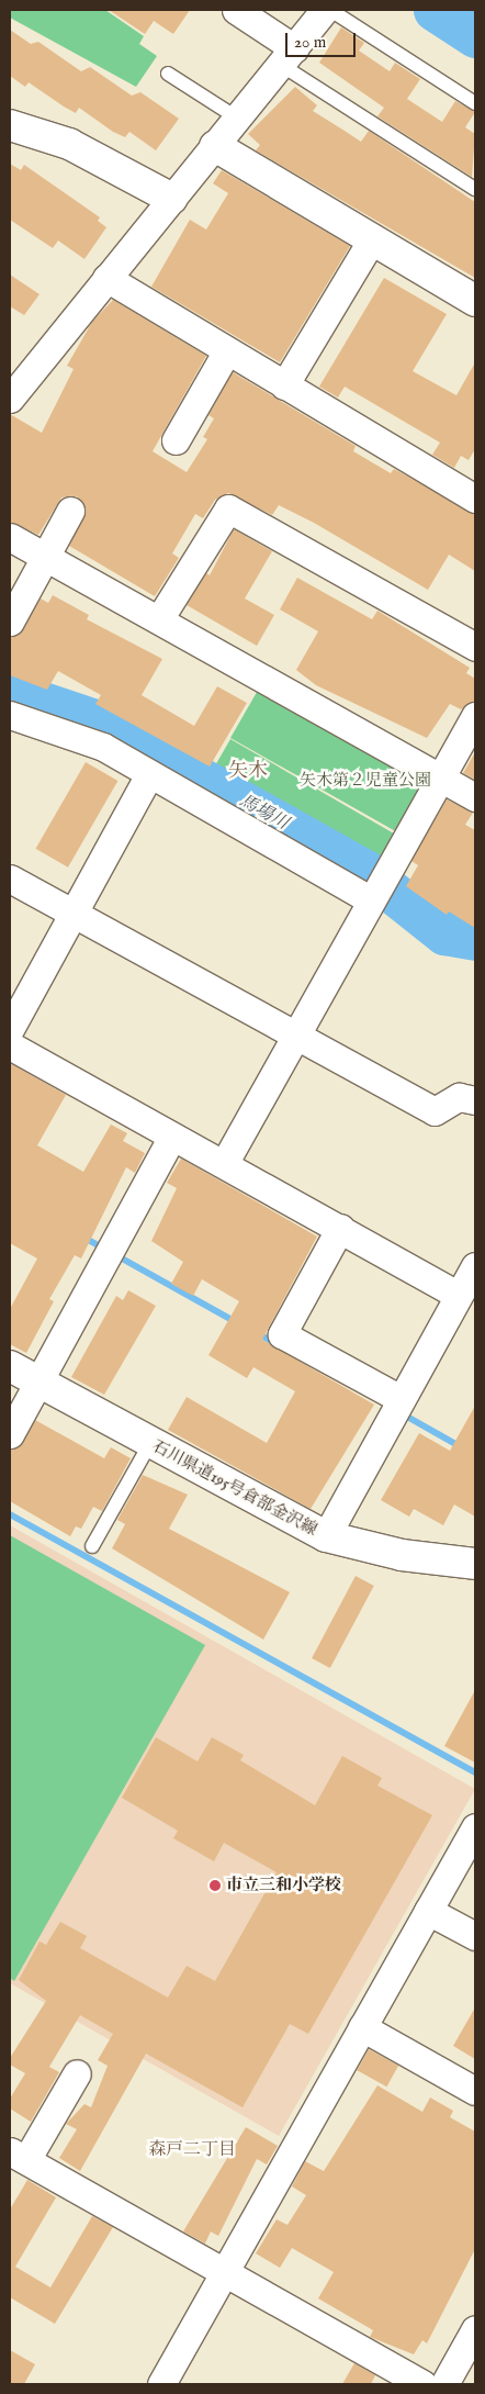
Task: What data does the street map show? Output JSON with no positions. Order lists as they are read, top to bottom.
{
  "streets": {
    "main road": ["石川県道195号倉部金沢線"]
  },
  "districts": ["矢木", "森戸二丁目"],
  "water": ["馬場川"],
  "parks": ["矢木第２児童公園"],
  "places": ["市立三和小学校"],
  "scale_bar": "20 m"
}
